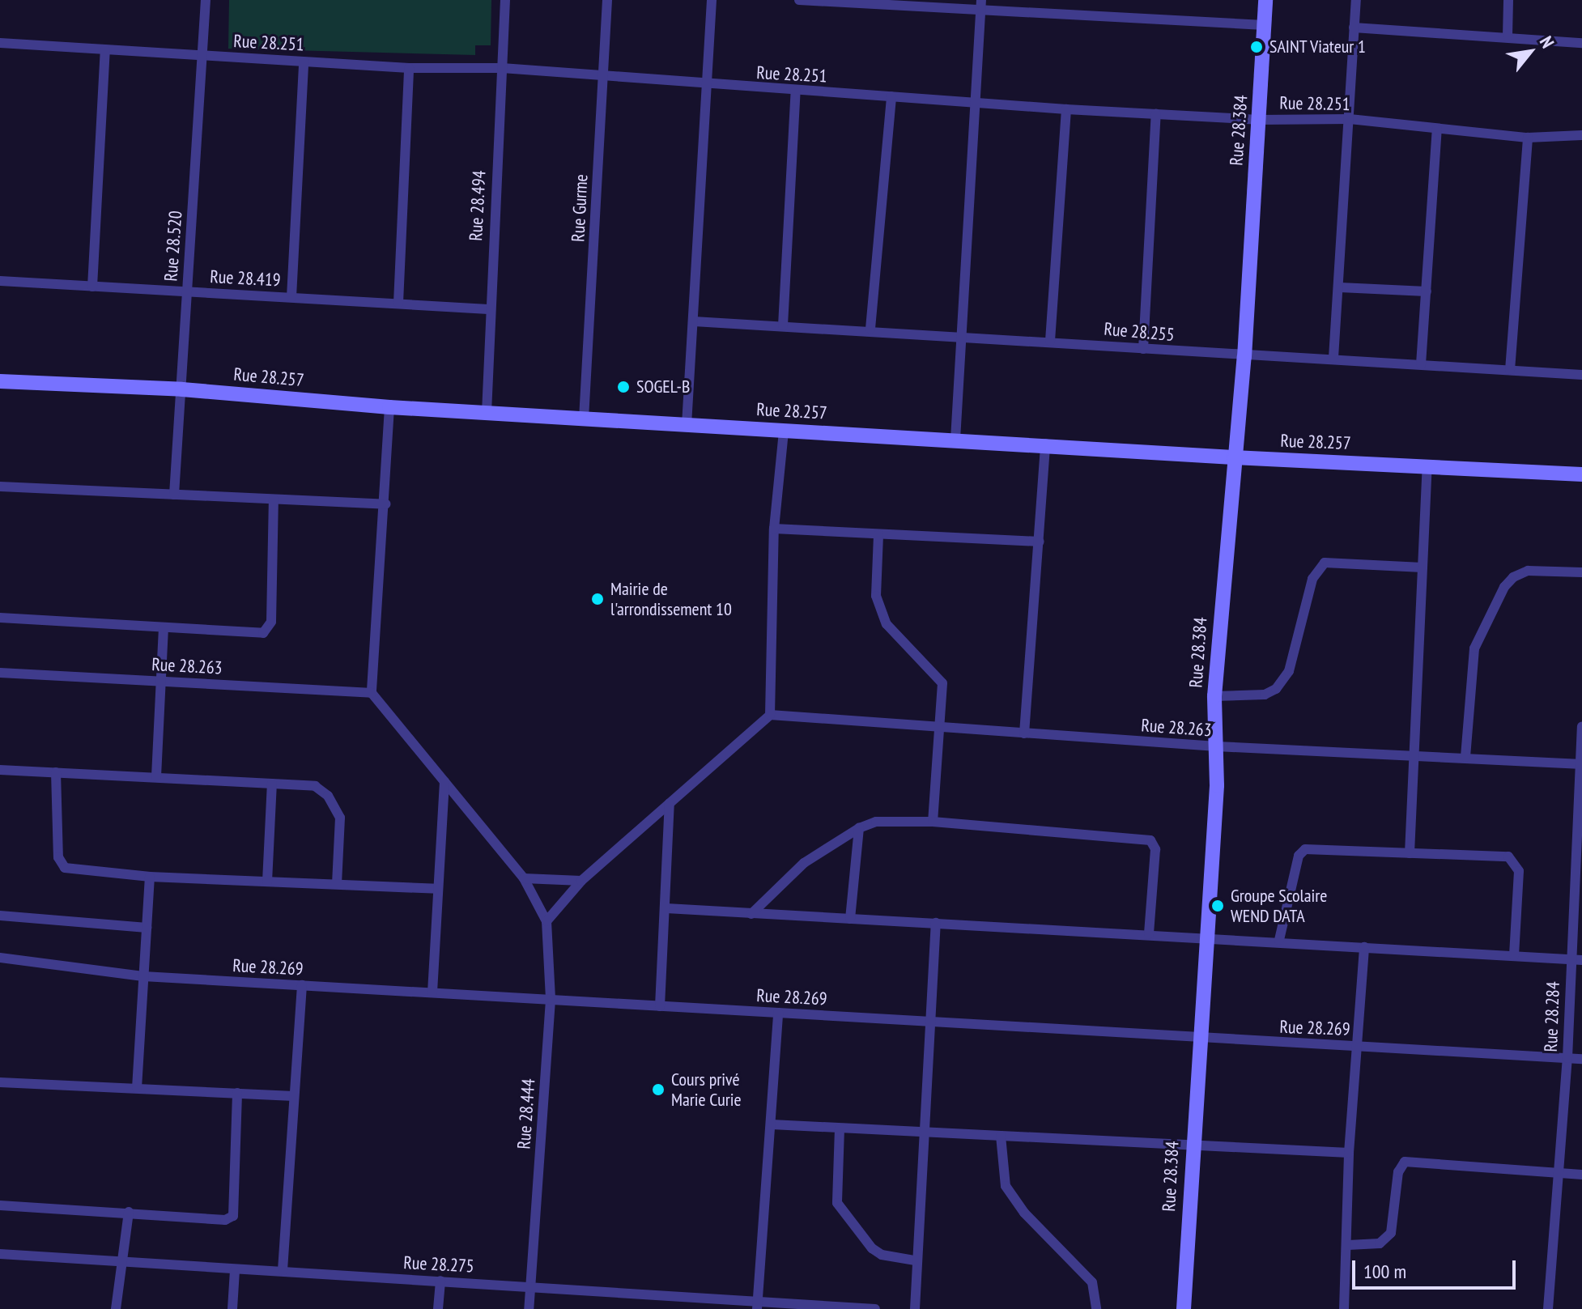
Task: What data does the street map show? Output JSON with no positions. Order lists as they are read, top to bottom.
{
  "streets": {
    "street": [
      "Rue 28.251",
      "Rue 28.384",
      "Rue 28.494",
      "Rue Gurme",
      "Rue 28.520",
      "Rue 28.419",
      "Rue 28.255",
      "Rue 28.257",
      "Rue 28.263",
      "Rue 28.269",
      "Rue 28.284",
      "Rue 28.444",
      "Rue 28.275"
    ]
  },
  "crossings": [
    ["Rue 28.251", "Rue 28.384"],
    ["Rue 28.251", "Rue 28.494"],
    ["Rue 28.251", "Rue Gurme"],
    ["Rue 28.251", "Rue 28.520"],
    ["Rue 28.384", "Rue 28.255"],
    ["Rue 28.384", "Rue 28.257"],
    ["Rue 28.384", "Rue 28.263"],
    ["Rue 28.384", "Rue 28.269"],
    ["Rue 28.494", "Rue 28.419"],
    ["Rue 28.494", "Rue 28.257"],
    ["Rue Gurme", "Rue 28.257"],
    ["Rue 28.520", "Rue 28.419"],
    ["Rue 28.520", "Rue 28.257"],
    ["Rue 28.263", "Rue 28.284"],
    ["Rue 28.269", "Rue 28.284"],
    ["Rue 28.269", "Rue 28.444"],
    ["Rue 28.444", "Rue 28.275"]
  ],
  "places": [
    "SAINT Viateur 1",
    "SOGEL-B",
    "Mairie de l'arrondissement 10",
    "Groupe Scolaire WEND DATA",
    "Cours privé Marie Curie"
  ],
  "scale_bar": "100 m",
  "north": "top right"
}
